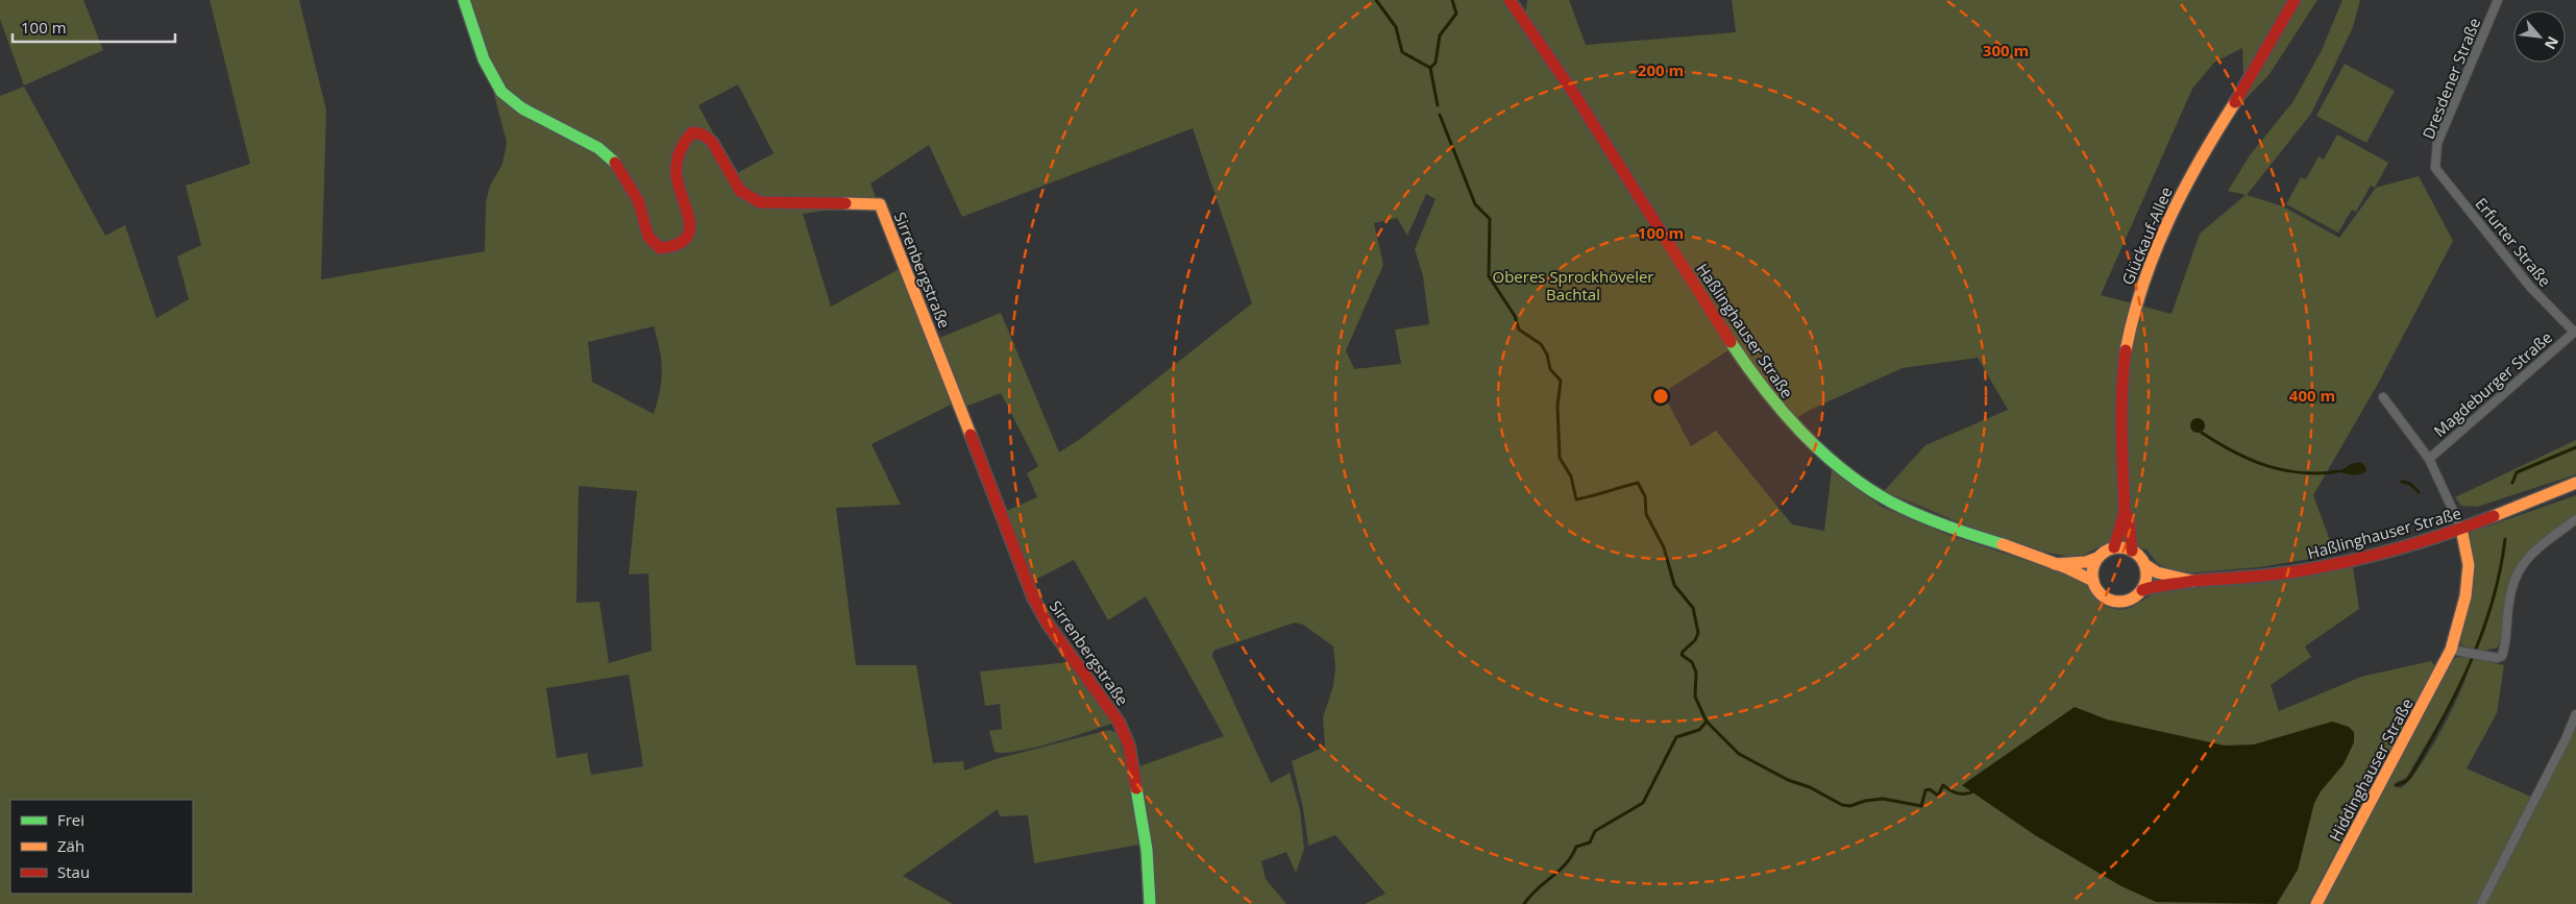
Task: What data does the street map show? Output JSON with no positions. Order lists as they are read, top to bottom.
{
  "streets": {
    "main road": [
      "Glückauf-Allee",
      "Sirrenbergstraße",
      "Haßlinghauser Straße",
      "Hiddinghauser Straße"
    ],
    "street": ["Dresdener Straße", "Erfurter Straße", "Magdeburger Straße"]
  },
  "crossings": [
    ["Dresdener Straße", "Erfurter Straße"],
    ["Glückauf-Allee", "Haßlinghauser Straße"],
    ["Erfurter Straße", "Magdeburger Straße"],
    ["Haßlinghauser Straße", "Hiddinghauser Straße"]
  ],
  "parks": ["Oberes Sprockhöveler Bachtal"],
  "legend": ["Frei", "Zäh", "Stau"],
  "scale_bar": "100 m",
  "north": "bottom right",
  "rings": [
    "300 m",
    "200 m",
    "100 m",
    "400 m"
  ]
}
